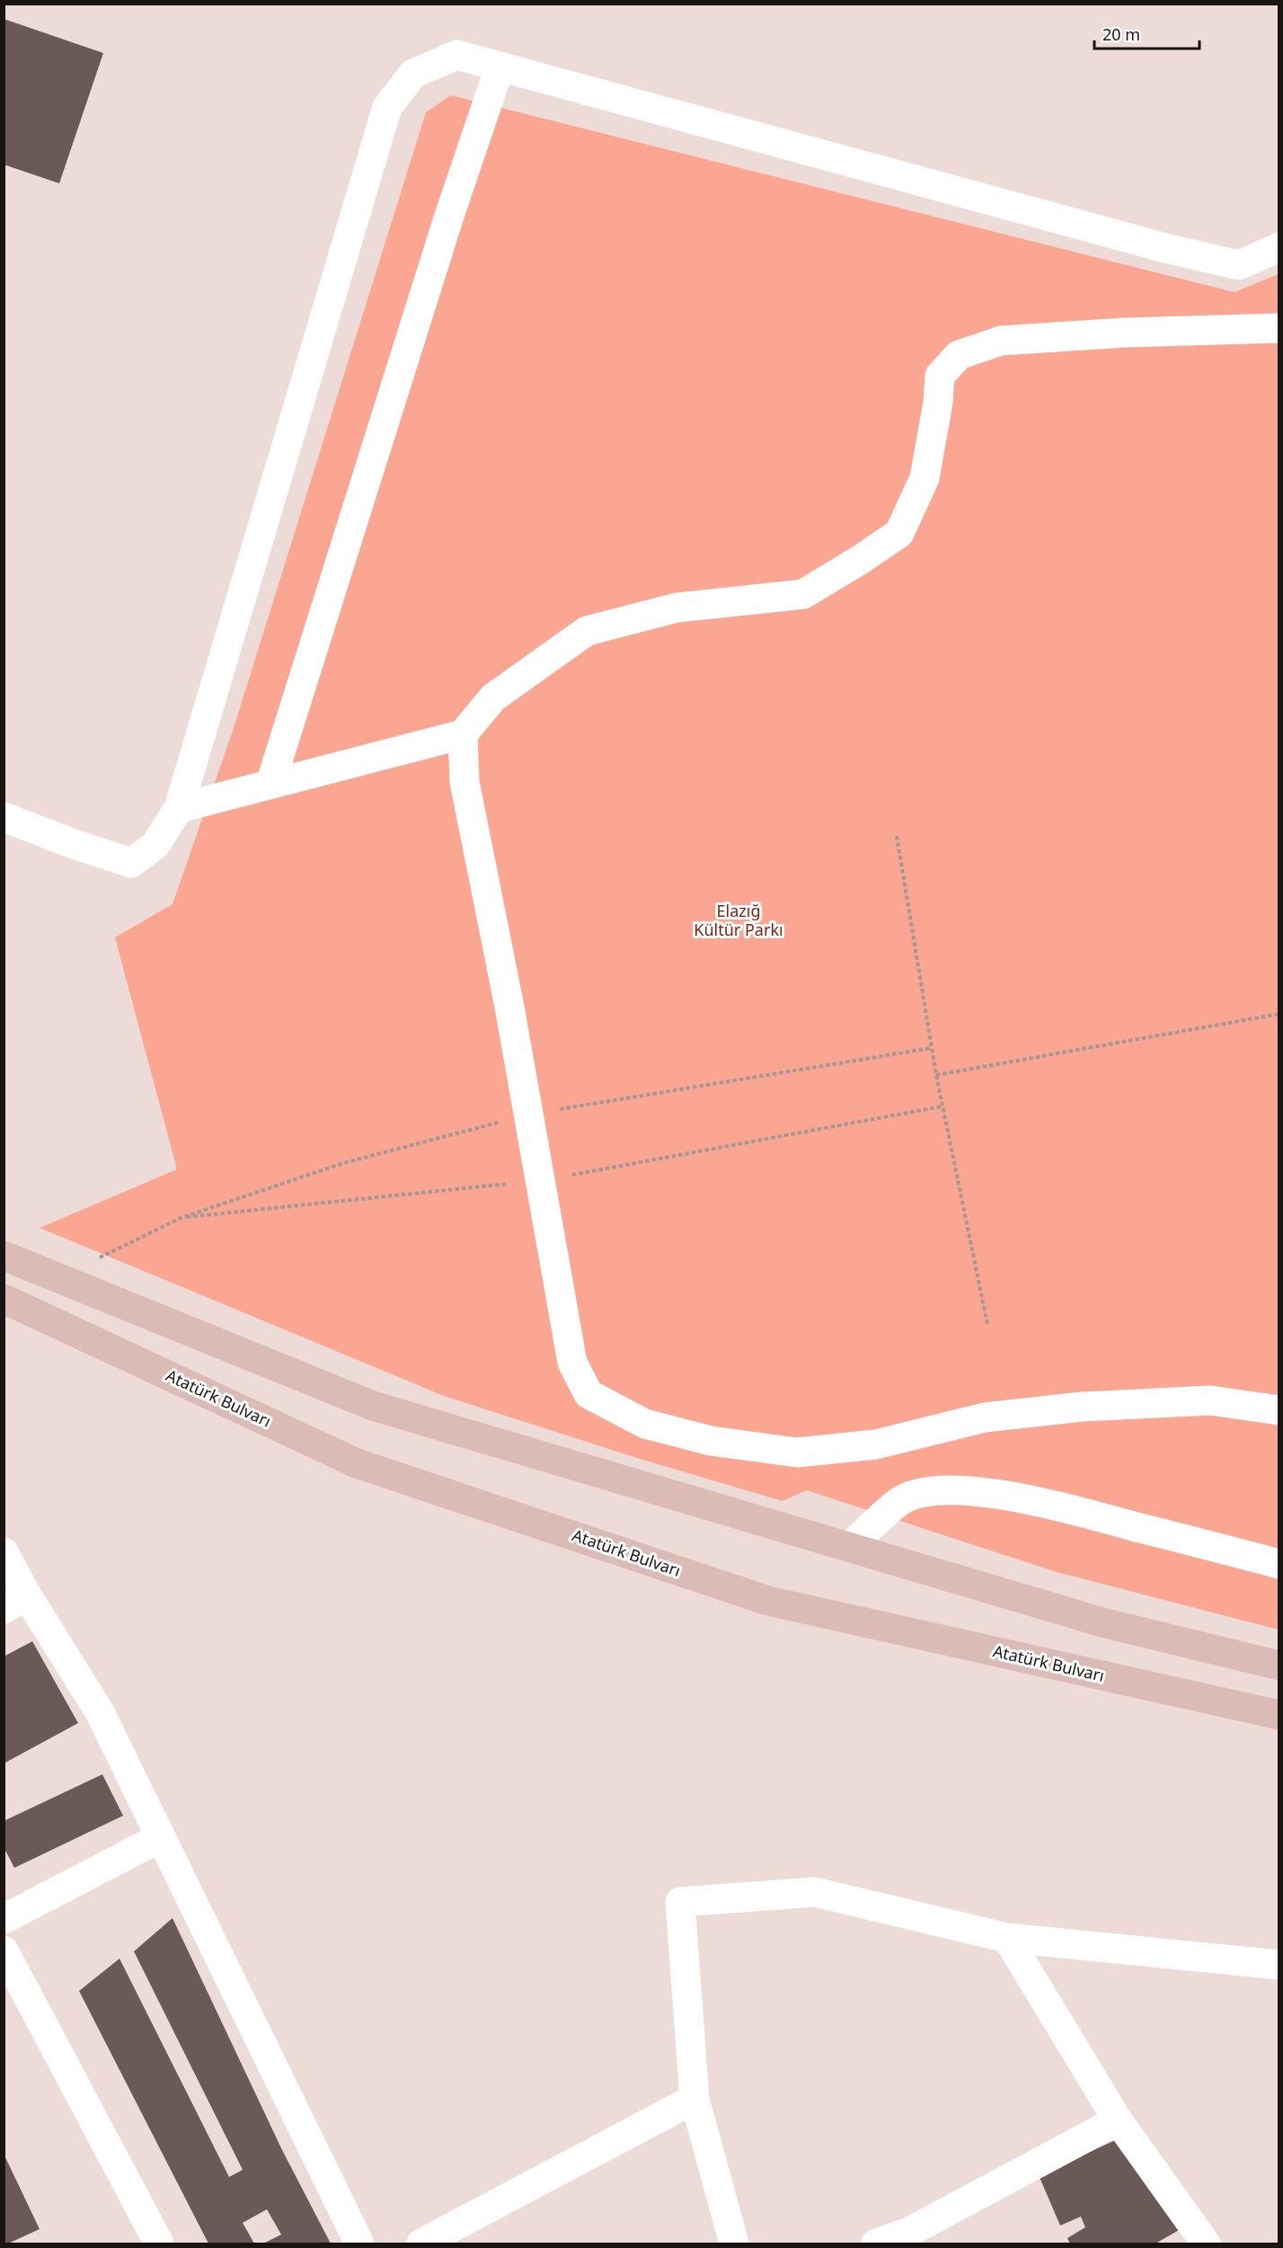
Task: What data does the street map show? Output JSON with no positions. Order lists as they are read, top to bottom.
{
  "streets": {
    "main road": ["Atatürk Bulvarı"]
  },
  "parks": ["Elazığ Kültür Parkı"],
  "scale_bar": "20 m"
}
